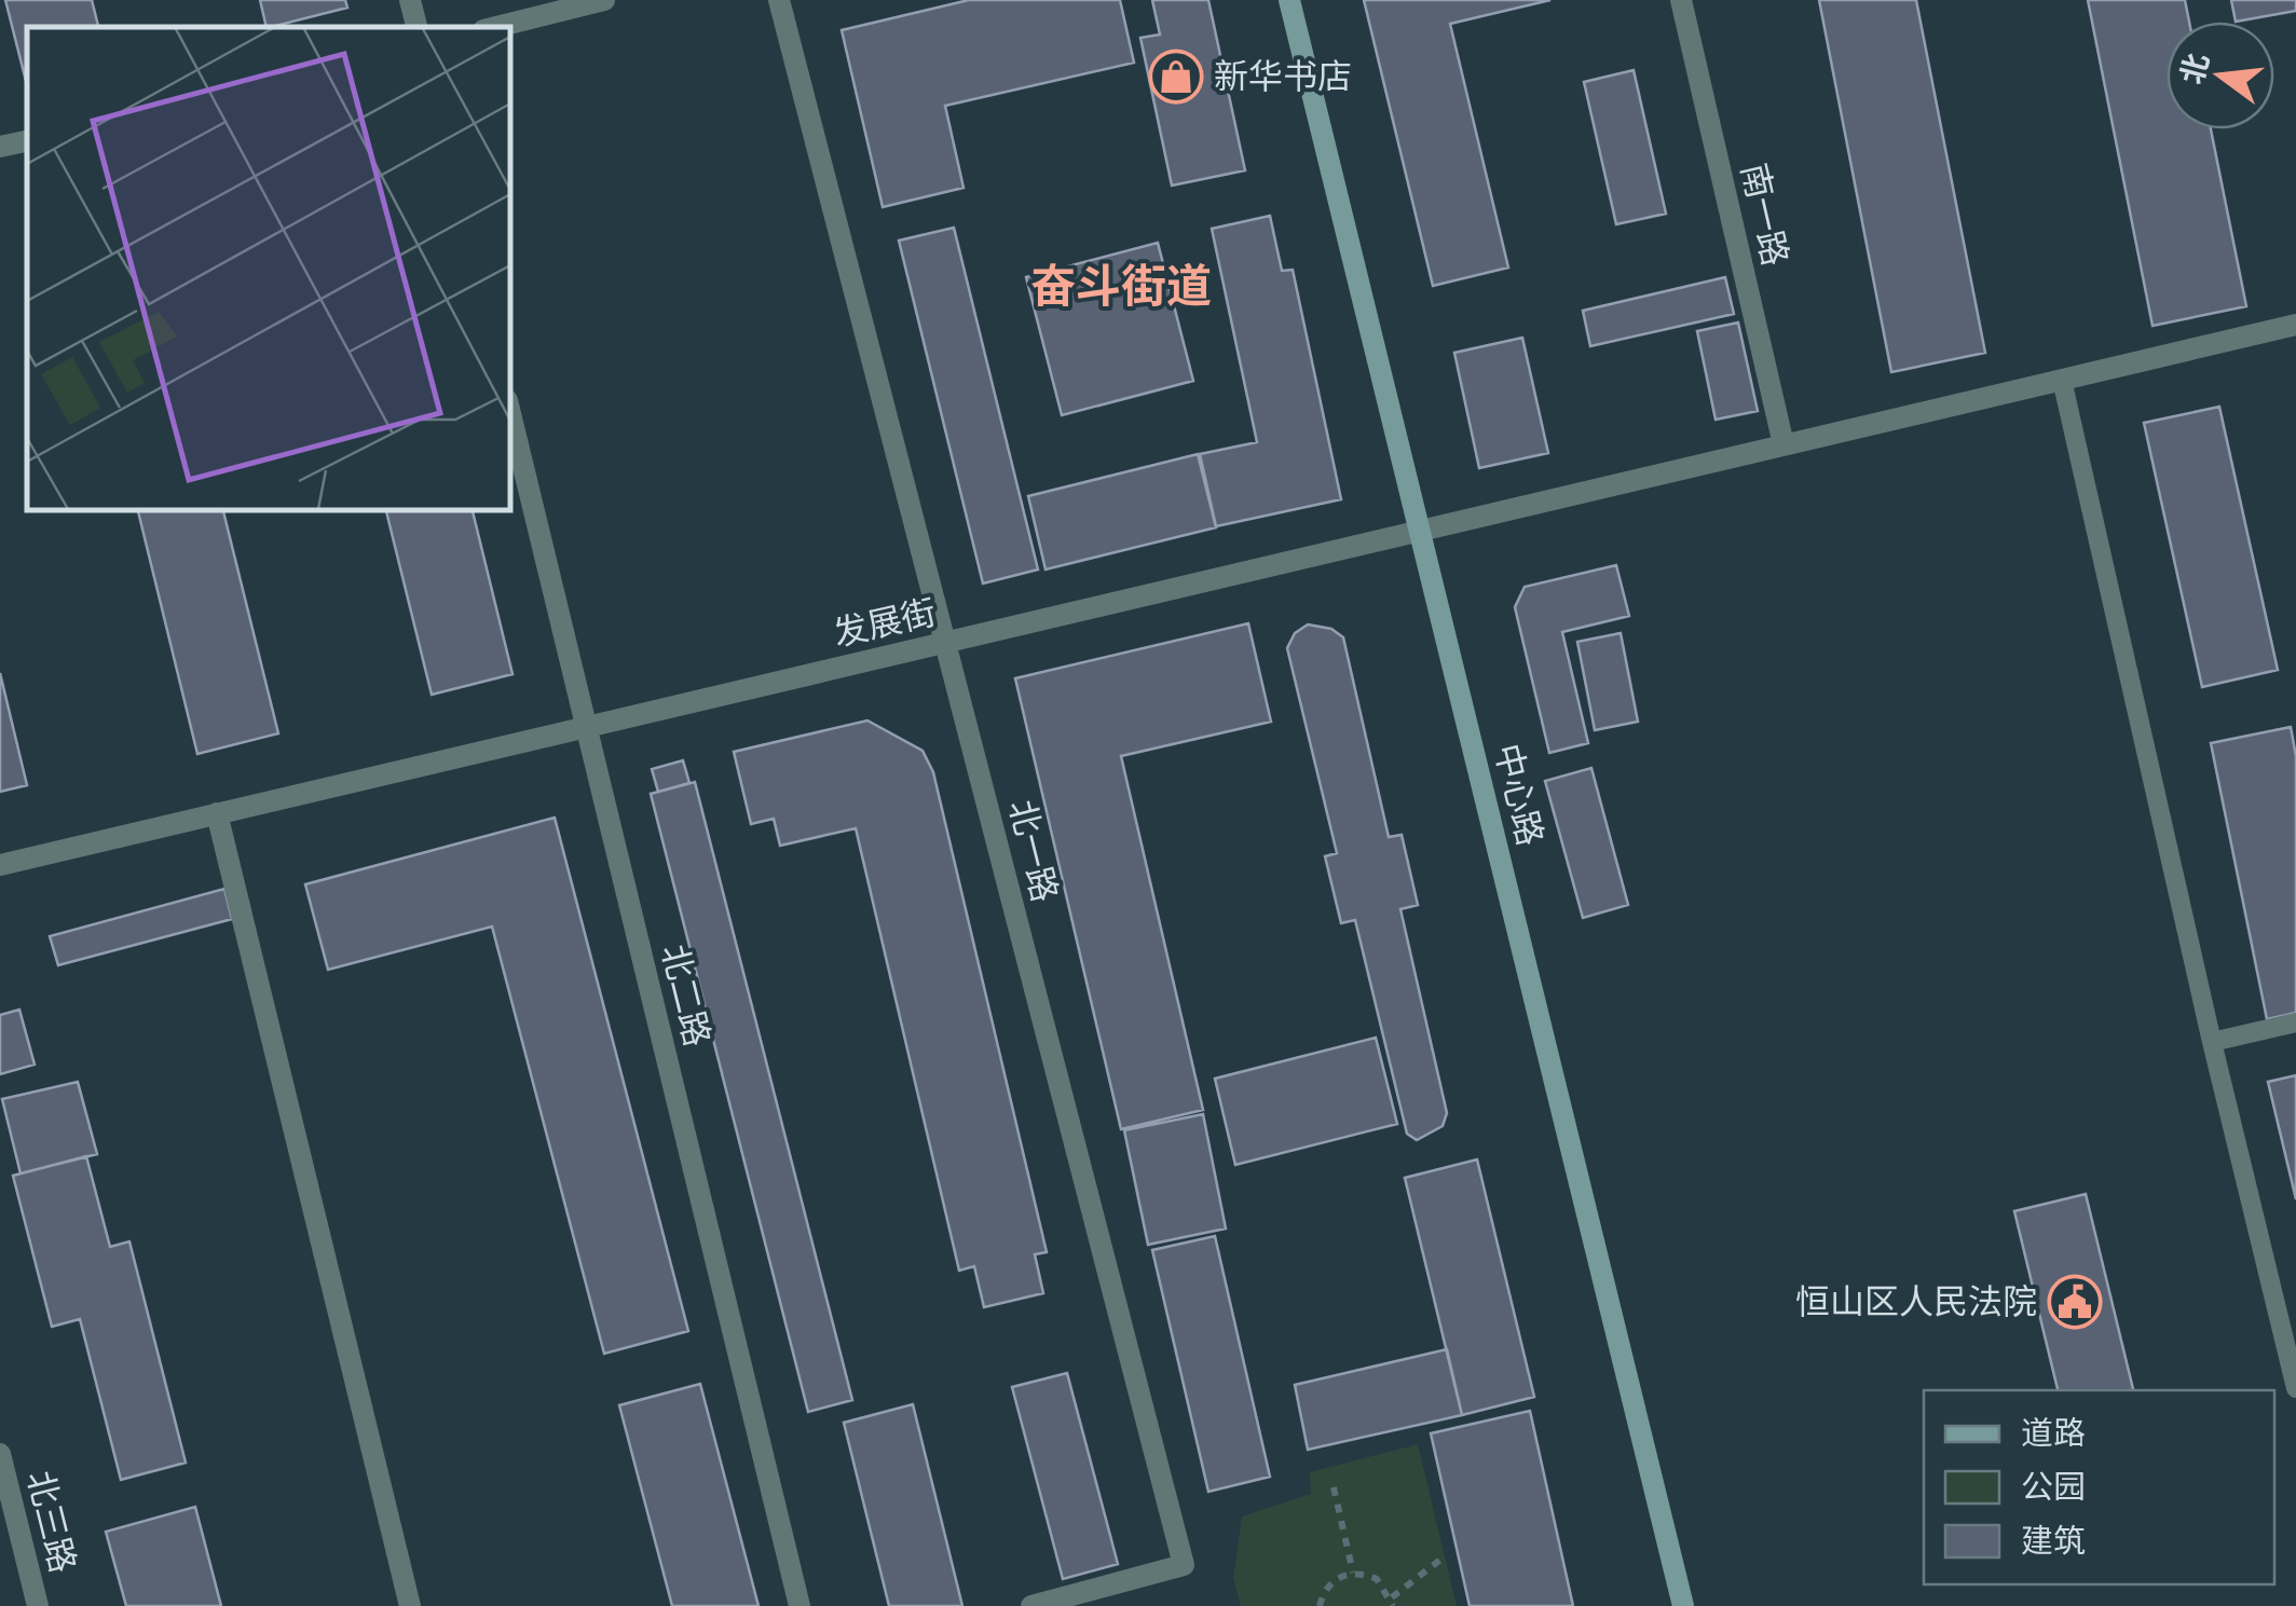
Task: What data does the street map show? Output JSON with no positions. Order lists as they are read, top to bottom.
{
  "streets": {
    "street": [
      "南一路",
      "发展街",
      "中心路",
      "北一路",
      "北二路",
      "北三路"
    ]
  },
  "crossings": [
    ["南一路", "发展街"],
    ["发展街", "中心路"],
    ["发展街", "北一路"],
    ["发展街", "北二路"]
  ],
  "districts": ["奋斗街道"],
  "places": {
    "shop": ["新华书店"],
    "public building": ["恒山区人民法院"]
  },
  "legend": ["道路", "公园", "建筑"],
  "north": "left"
}
